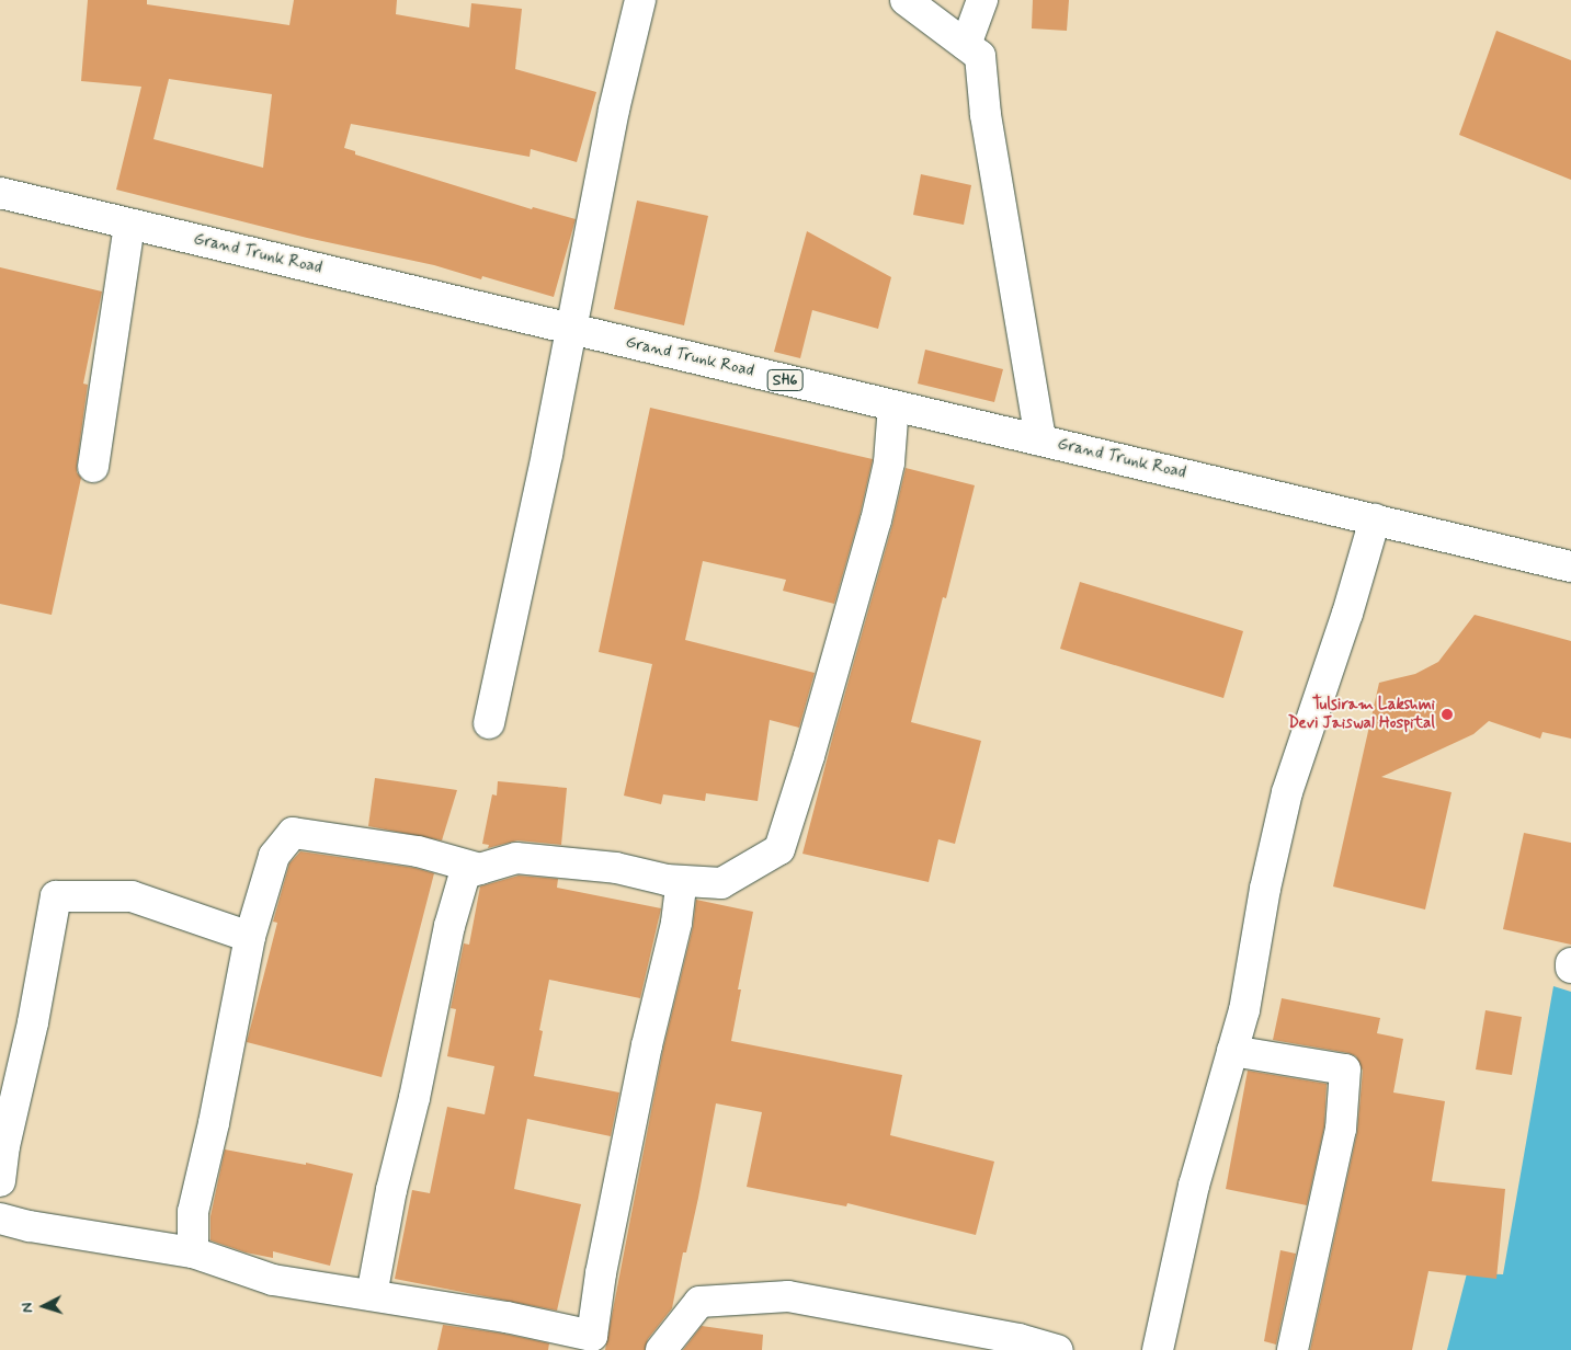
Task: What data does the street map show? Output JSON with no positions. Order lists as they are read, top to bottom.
{
  "streets": {
    "street": ["Grand Trunk Road", "SH6"]
  },
  "places": ["Tulsiram Lakshmi Devi Jaiswal Hospital"],
  "north": "left"
}
